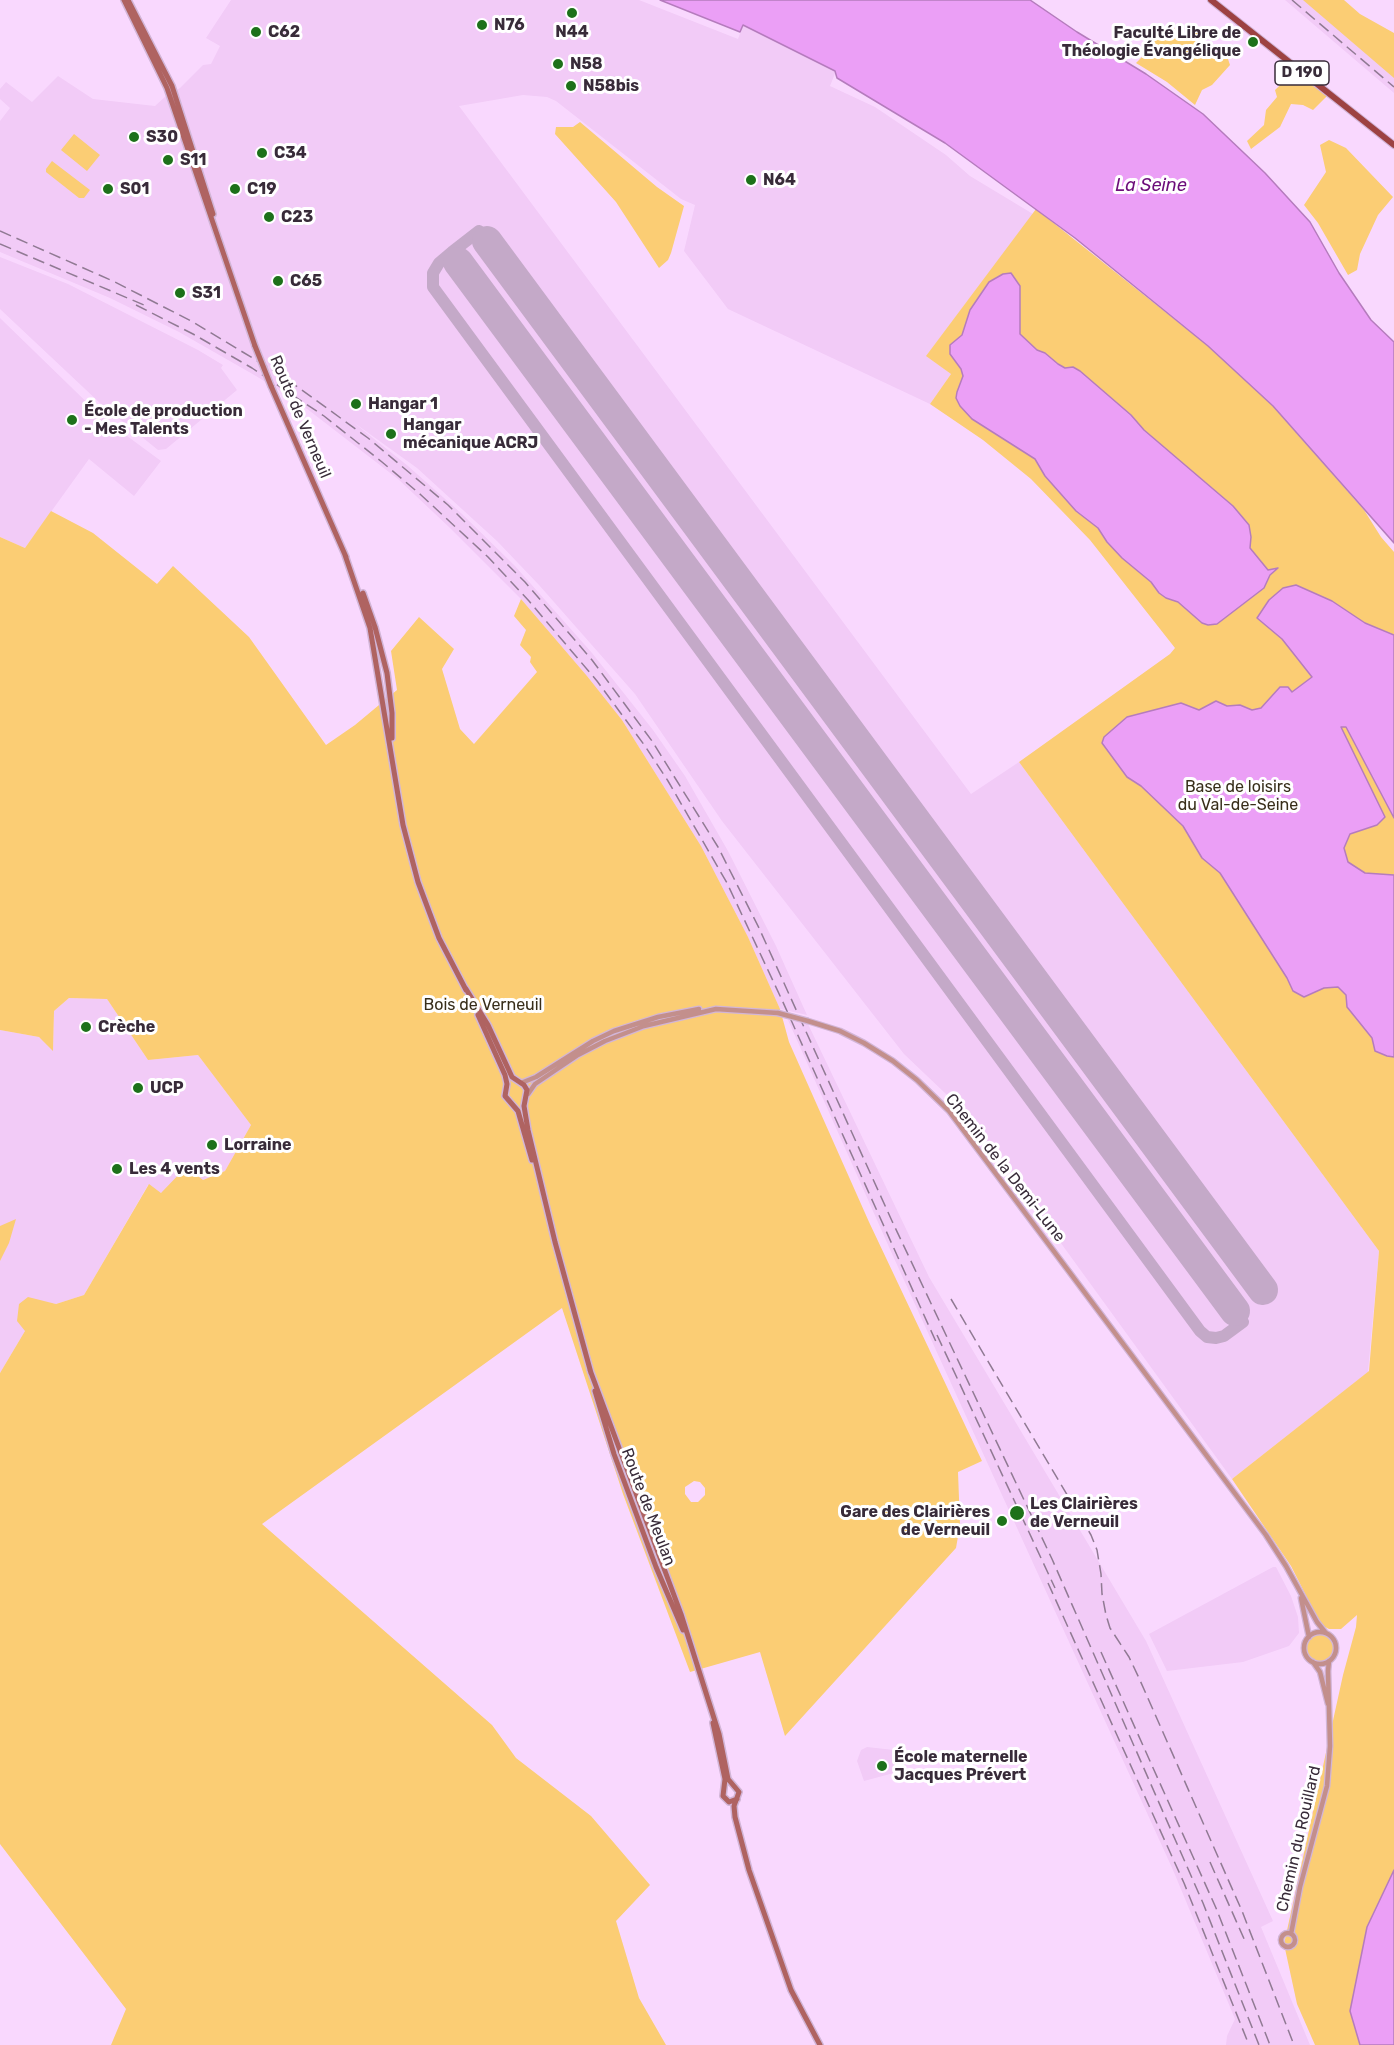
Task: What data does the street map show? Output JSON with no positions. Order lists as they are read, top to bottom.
{
  "streets": {
    "main road": ["D 190", "Route de Verneuil", "Route de Meulan"],
    "street": ["Chemin de la Demi-Lune", "Chemin du Rouillard"]
  },
  "crossings": [
    ["Route de Verneuil", "Chemin de la Demi-Lune"],
    ["Route de Verneuil", "Route de Meulan"],
    ["Chemin de la Demi-Lune", "Route de Meulan"],
    ["Chemin de la Demi-Lune", "Chemin du Rouillard"]
  ],
  "water": ["La Seine"],
  "parks": ["Base de loisirs du Val-de-Seine", "Bois de Verneuil"],
  "places": [
    "N44",
    "N76",
    "C62",
    "Faculté Libre de Théologie Évangélique",
    "N58",
    "N58bis",
    "S30",
    "C34",
    "S11",
    "N64",
    "S01",
    "C19",
    "C23",
    "C65",
    "S31",
    "Hangar 1",
    "École de production - Mes Talents",
    "Hangar mécanique ACRJ",
    "Crèche",
    "UCP",
    "Lorraine",
    "Les 4 vents",
    "Les Clairières de Verneuil",
    "Gare des Clairières de Verneuil",
    "École maternelle Jacques Prévert"
  ]
}
